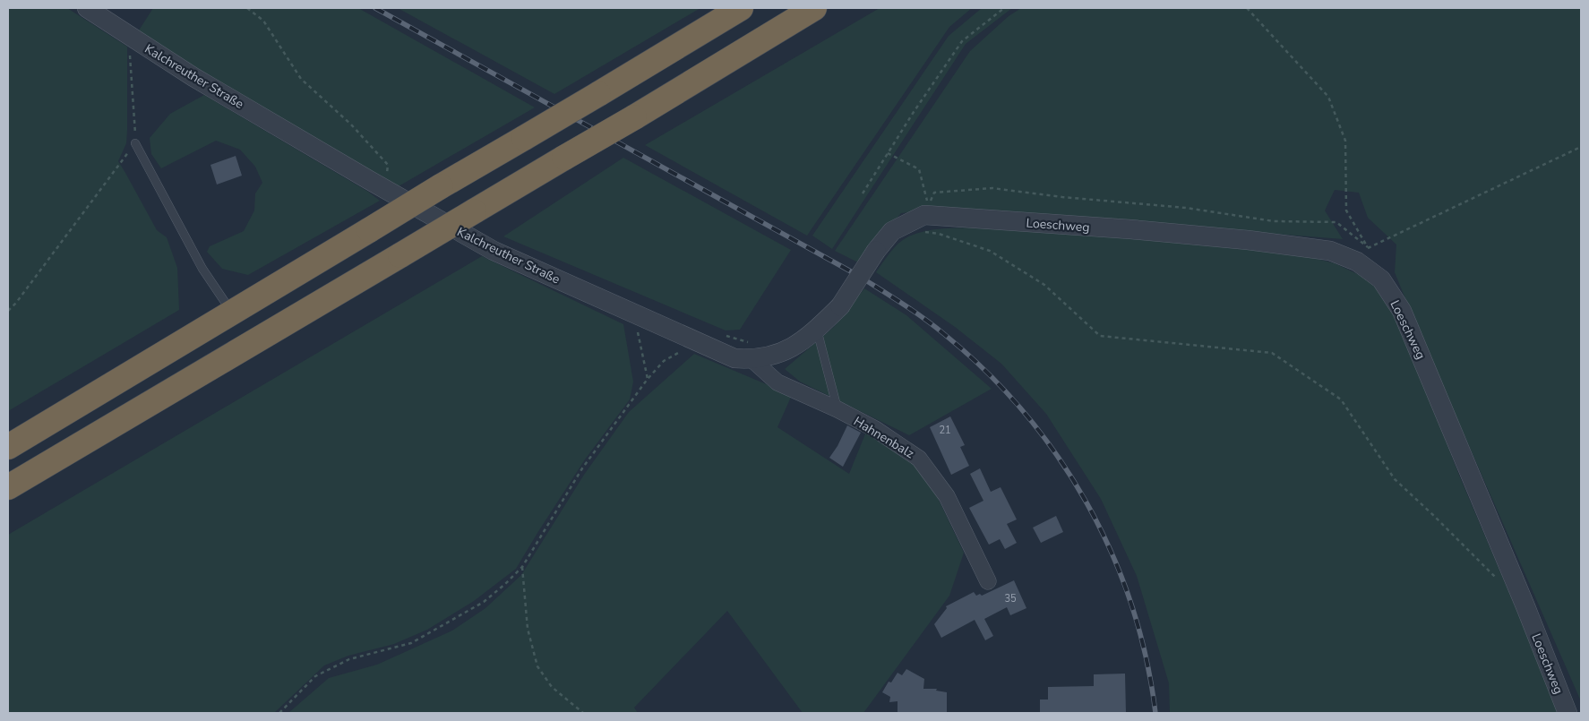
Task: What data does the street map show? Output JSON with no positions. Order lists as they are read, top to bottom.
{
  "streets": {
    "street": ["Kalchreuther Straße", "Loeschweg", "Hahnenbalz"]
  },
  "crossings": [
    ["Kalchreuther Straße", "Loeschweg"],
    ["Kalchreuther Straße", "Hahnenbalz"]
  ],
  "house_numbers": ["21", "35"]
}
